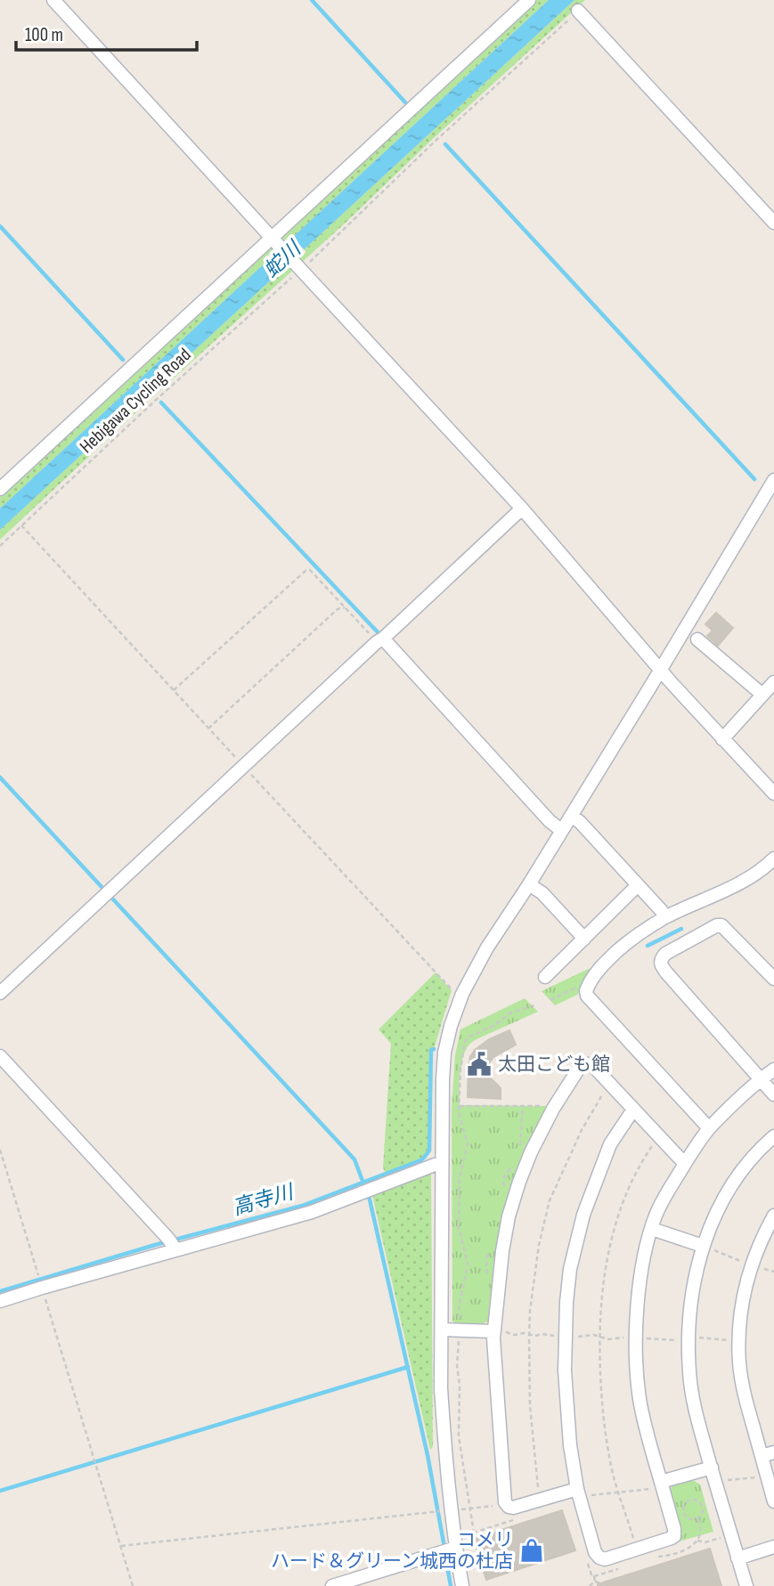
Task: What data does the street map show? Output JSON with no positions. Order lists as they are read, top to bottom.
{
  "streets": {
    "path": ["Hebigawa Cycling Road"]
  },
  "water": ["蛇川", "高寺川"],
  "places": {
    "public building": ["太田こども館"],
    "shop": ["コメリ ハード＆グリーン城西の杜店"]
  },
  "scale_bar": "100 m"
}
